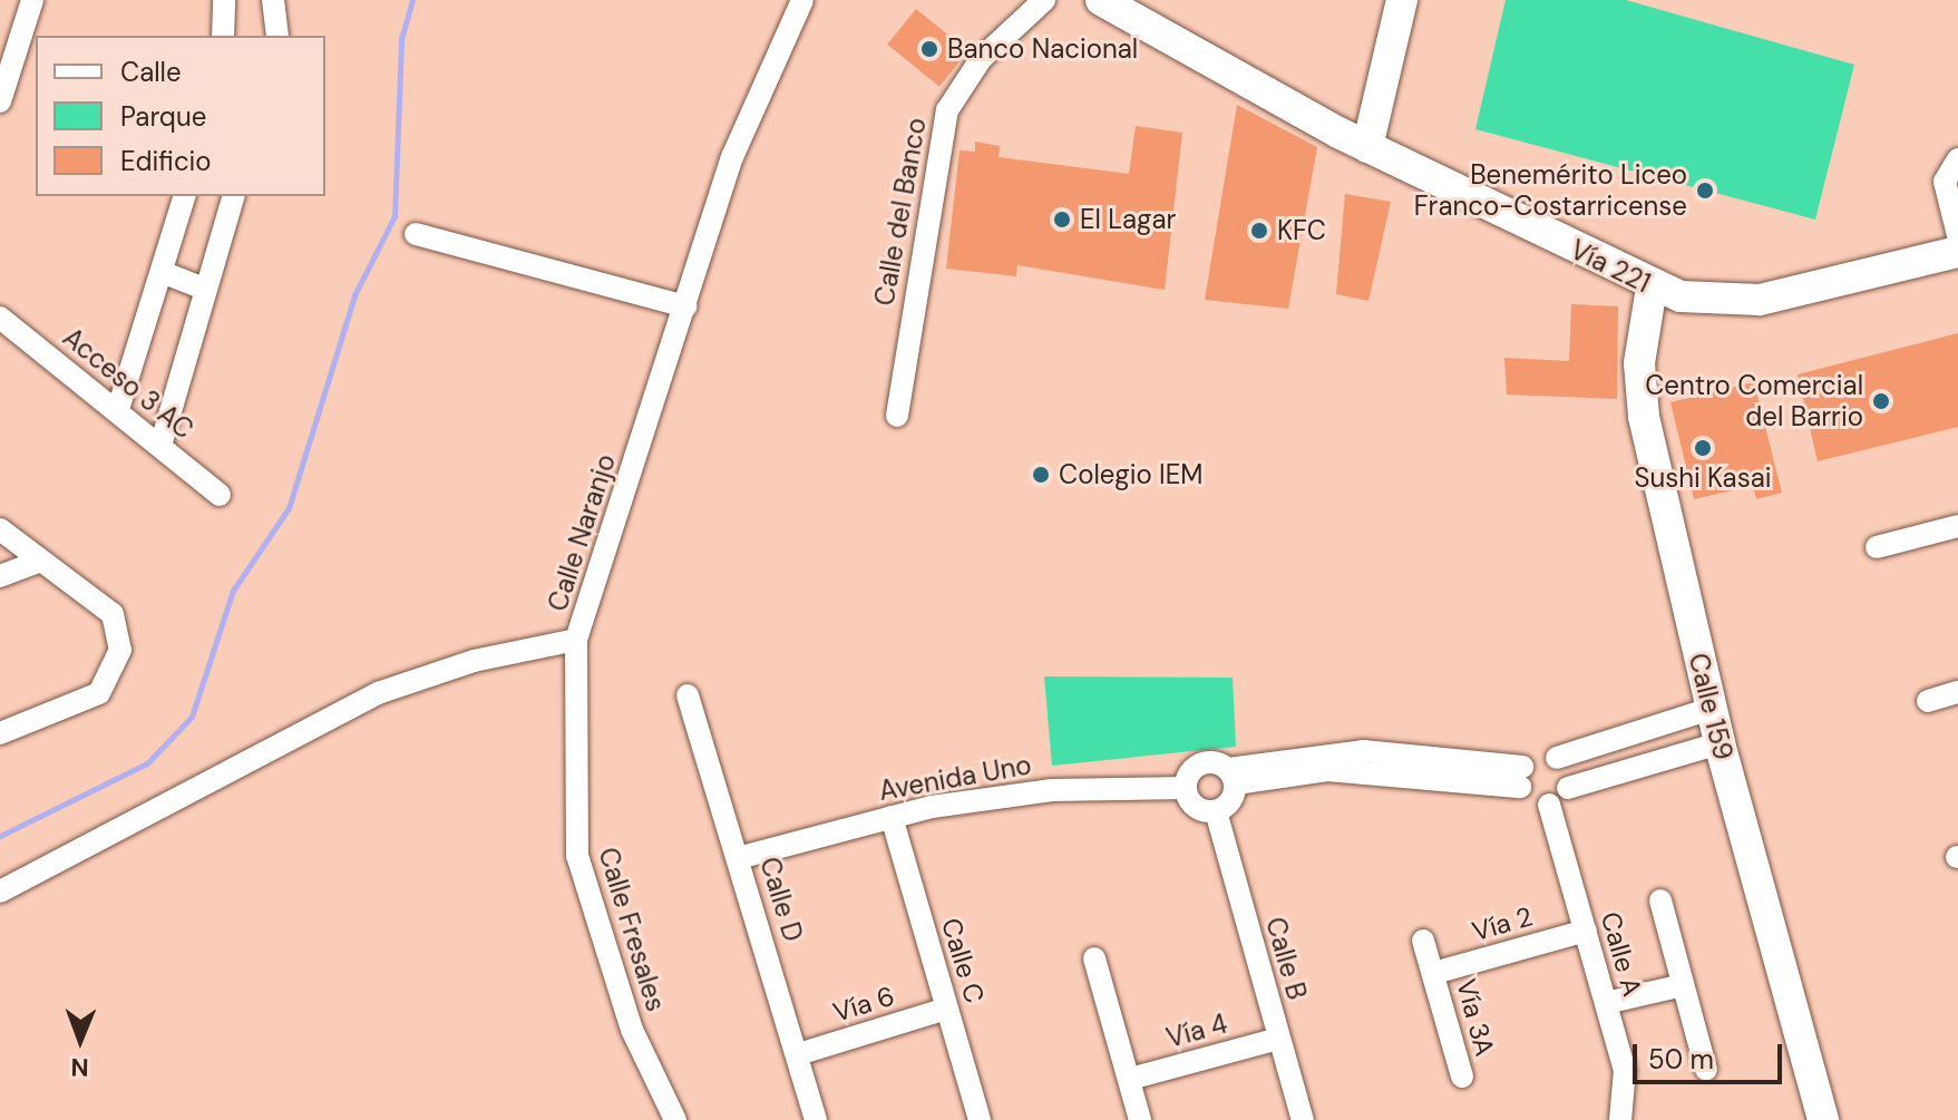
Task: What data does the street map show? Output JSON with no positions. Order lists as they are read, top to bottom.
{
  "streets": {
    "street": [
      "Calle del Banco",
      "Vía 221",
      "Acceso 3 AC",
      "Calle Naranjo",
      "Calle 159",
      "Avenida Uno",
      "Calle D",
      "Vía 2",
      "Calle Fresales",
      "Calle A",
      "Calle B",
      "Calle C",
      "Vía 6",
      "Vía 3A",
      "Vía 4"
    ]
  },
  "crossings": [
    ["Vía 221", "Calle 159"],
    ["Calle Naranjo", "Calle Fresales"],
    ["Avenida Uno", "Calle D"],
    ["Avenida Uno", "Calle B"],
    ["Avenida Uno", "Calle C"],
    ["Calle D", "Vía 6"],
    ["Vía 2", "Calle A"],
    ["Vía 2", "Vía 3A"],
    ["Calle B", "Vía 4"],
    ["Calle C", "Vía 6"]
  ],
  "places": [
    "Banco Nacional",
    "Benemérito Liceo Franco-Costarricense",
    "El Lagar",
    "KFC",
    "Centro Comercial del Barrio",
    "Sushi Kasai",
    "Colegio IEM"
  ],
  "legend": ["Calle", "Parque", "Edificio"],
  "scale_bar": "50 m",
  "north": "bottom"
}
